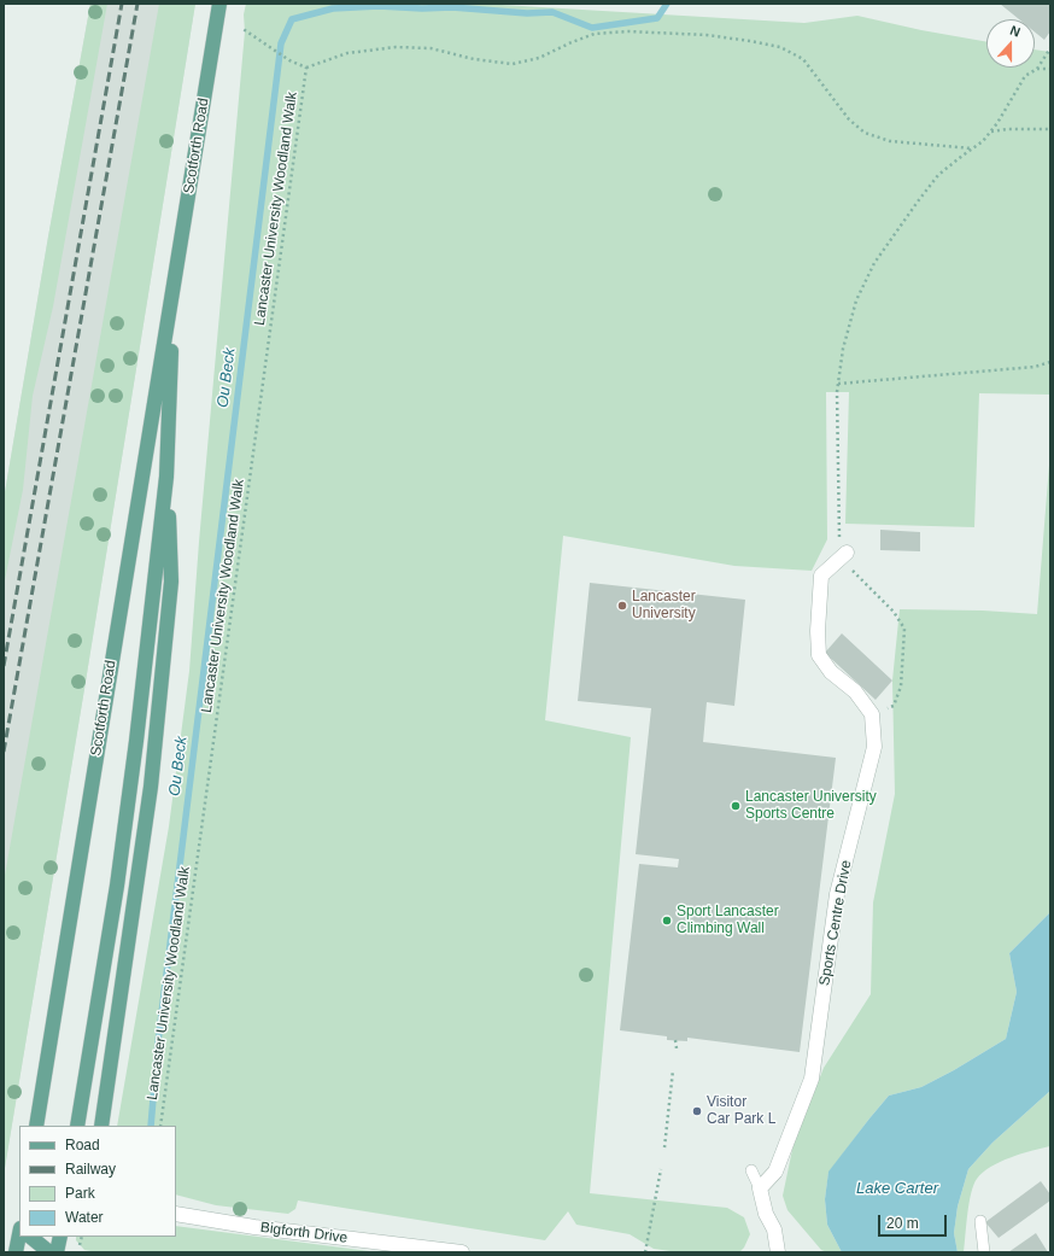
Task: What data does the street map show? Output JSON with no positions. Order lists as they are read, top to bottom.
{
  "streets": {
    "main road": ["Scotforth Road"],
    "street": ["Sports Centre Drive", "Bigforth Drive"],
    "path": ["Lancaster University Woodland Walk"]
  },
  "water": ["Ou Beck", "Lake Carter"],
  "places": [
    "Lancaster University",
    "Lancaster University Sports Centre",
    "Sport Lancaster Climbing Wall",
    "Visitor Car Park L"
  ],
  "legend": [
    "Road",
    "Railway",
    "Park",
    "Water"
  ],
  "scale_bar": "20 m",
  "north": "top"
}
